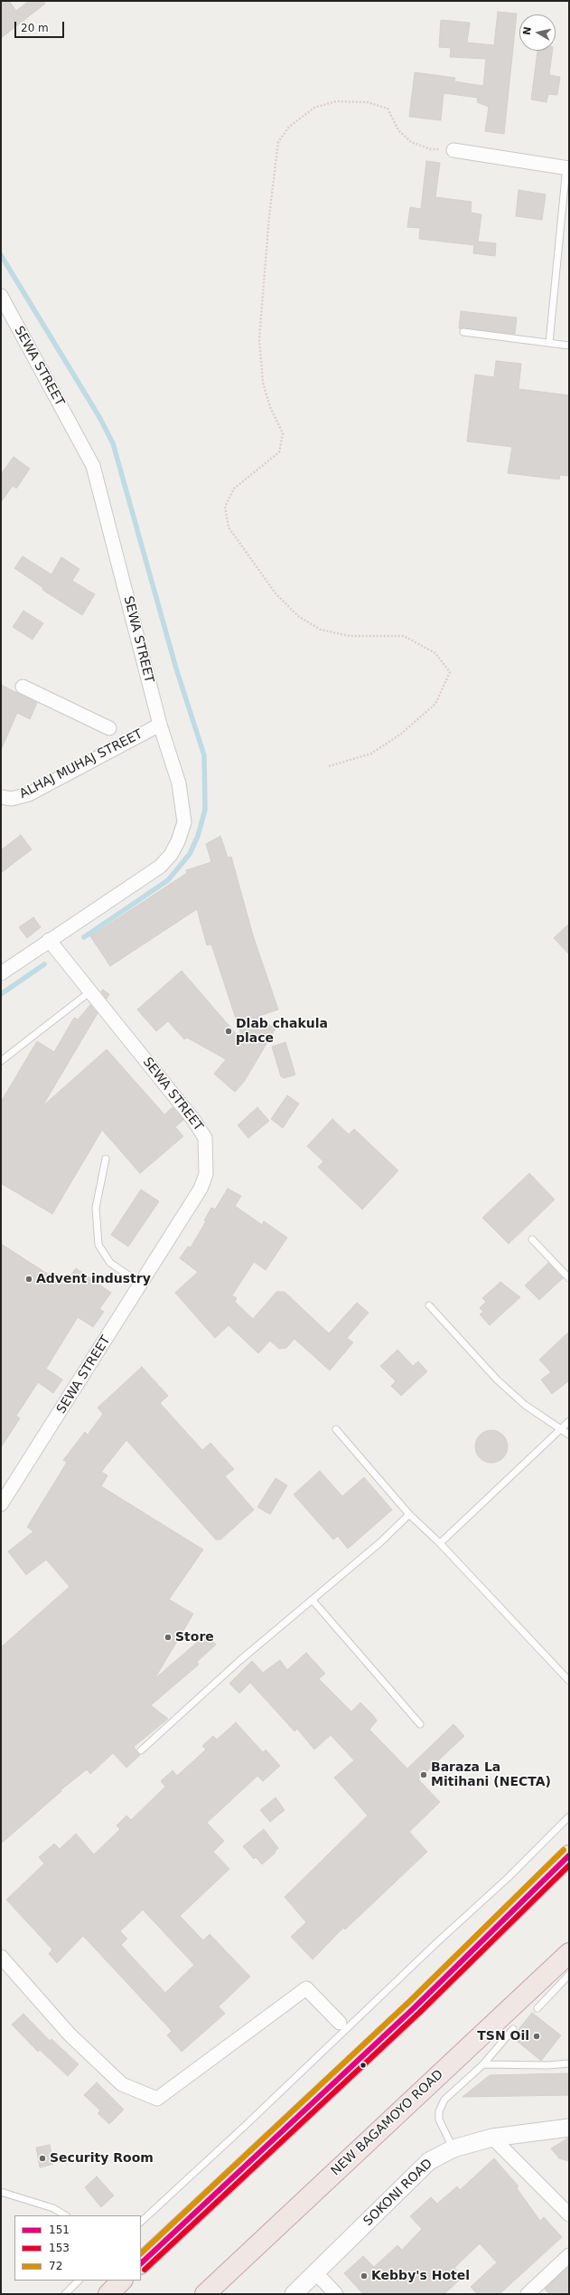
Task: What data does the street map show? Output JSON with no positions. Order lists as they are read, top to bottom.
{
  "streets": {
    "highway": ["NEW BAGAMOYO ROAD"],
    "street": ["SEWA STREET", "ALHAJ MUHAJ STREET", "SOKONI ROAD"]
  },
  "crossings": [
    ["SEWA STREET", "ALHAJ MUHAJ STREET"]
  ],
  "places": [
    "Dlab chakula place",
    "Advent industry",
    "Store",
    "Baraza La Mitihani (NECTA)",
    "TSN Oil",
    "Security Room",
    "Kebby's Hotel"
  ],
  "lines": ["transit line 72", "transit line 151", "transit line 153"],
  "legend": ["151", "153", "72"],
  "scale_bar": "20 m",
  "north": "left"
}
